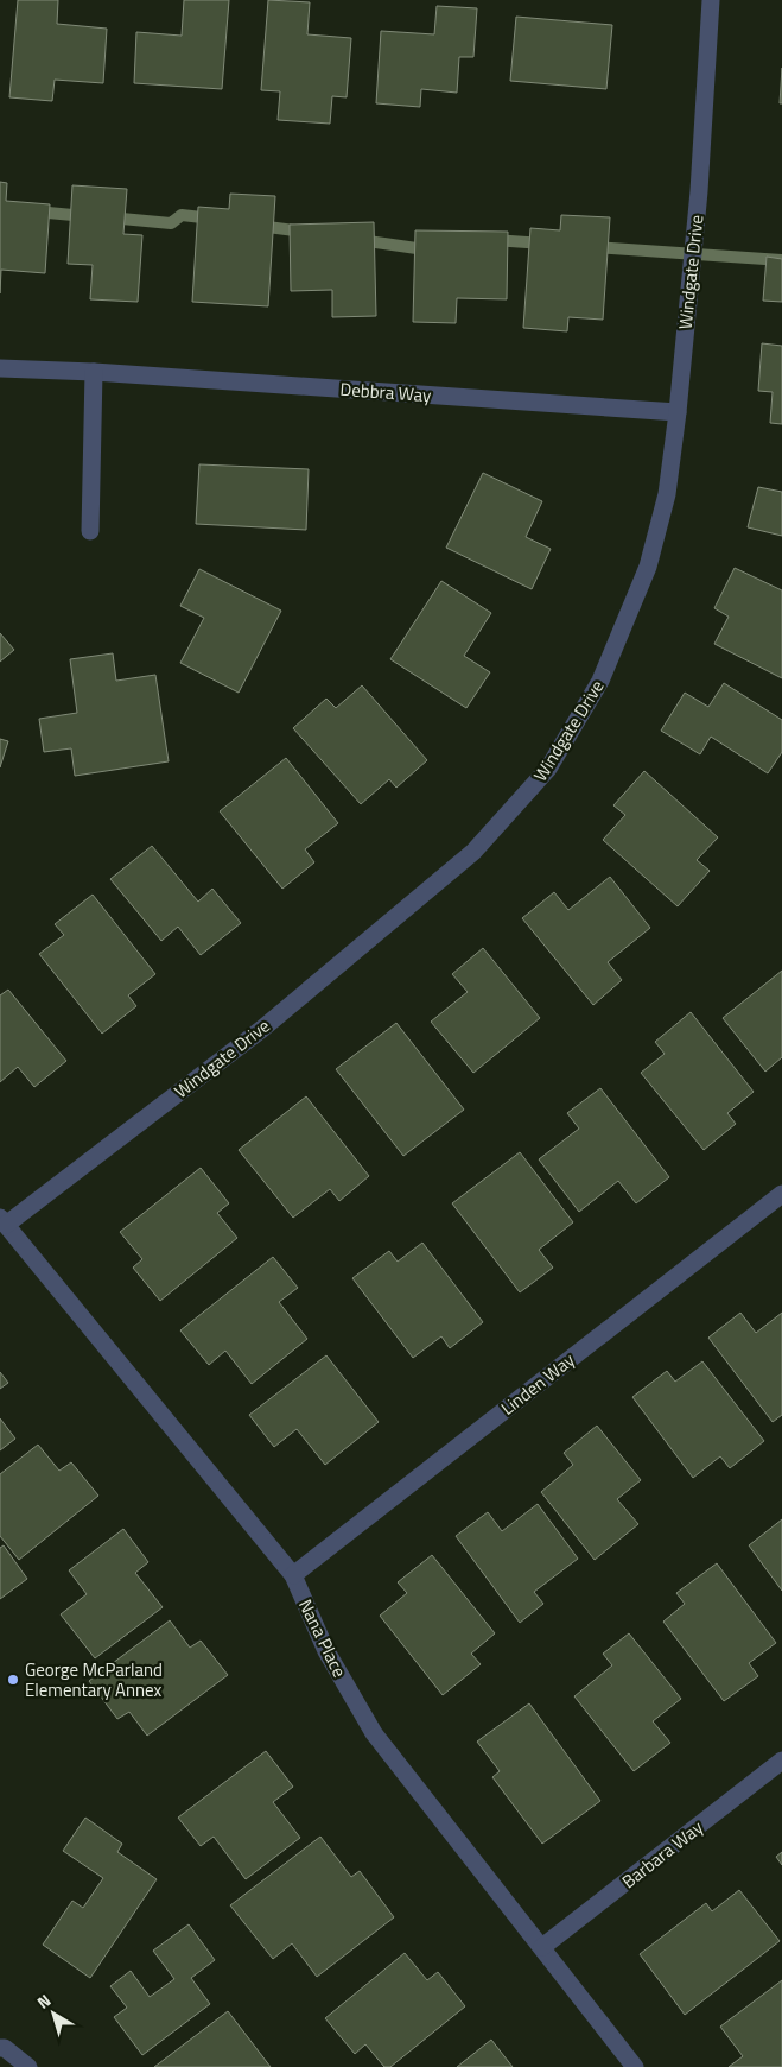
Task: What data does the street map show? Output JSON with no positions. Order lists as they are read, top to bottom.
{
  "streets": {
    "street": [
      "Windgate Drive",
      "Debbra Way",
      "Linden Way",
      "Nana Place",
      "Barbara Way"
    ]
  },
  "crossings": [
    ["Windgate Drive", "Debbra Way"],
    ["Windgate Drive", "Nana Place"],
    ["Linden Way", "Nana Place"],
    ["Nana Place", "Barbara Way"]
  ],
  "places": ["George McParland Elementary Annex"],
  "north": "top left"
}
